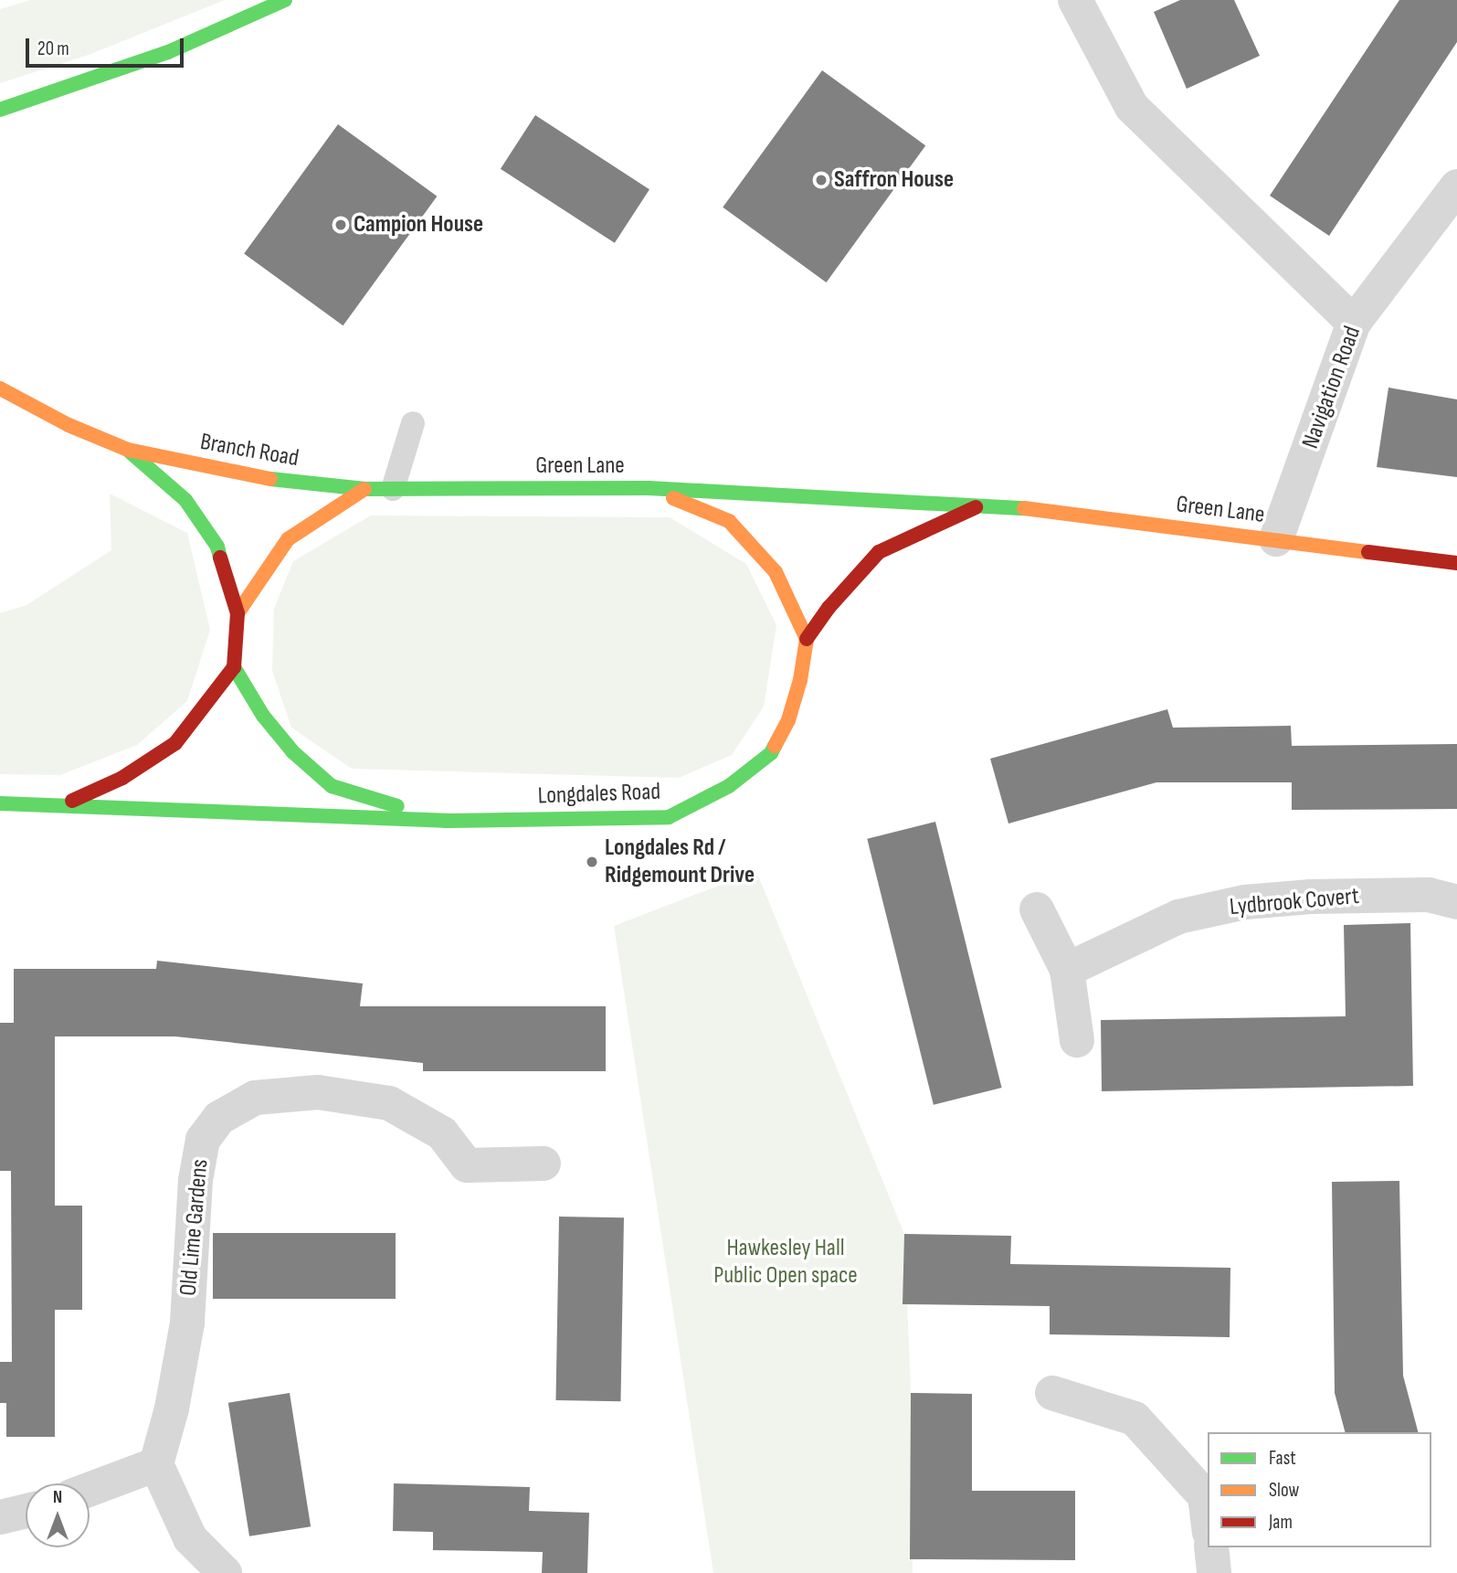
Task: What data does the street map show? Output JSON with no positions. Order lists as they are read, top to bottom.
{
  "streets": {
    "main road": ["Branch Road", "Green Lane", "Longdales Road"],
    "street": ["Navigation Road", "Lydbrook Covert", "Old Lime Gardens"]
  },
  "crossings": [
    ["Navigation Road", "Green Lane"],
    ["Branch Road", "Green Lane"],
    ["Green Lane", "Longdales Road"]
  ],
  "parks": ["Hawkesley Hall Public Open space"],
  "places": ["Saffron House", "Campion House", "Longdales Rd / Ridgemount Drive"],
  "legend": ["Fast", "Slow", "Jam"],
  "scale_bar": "20 m",
  "north": "top"
}
